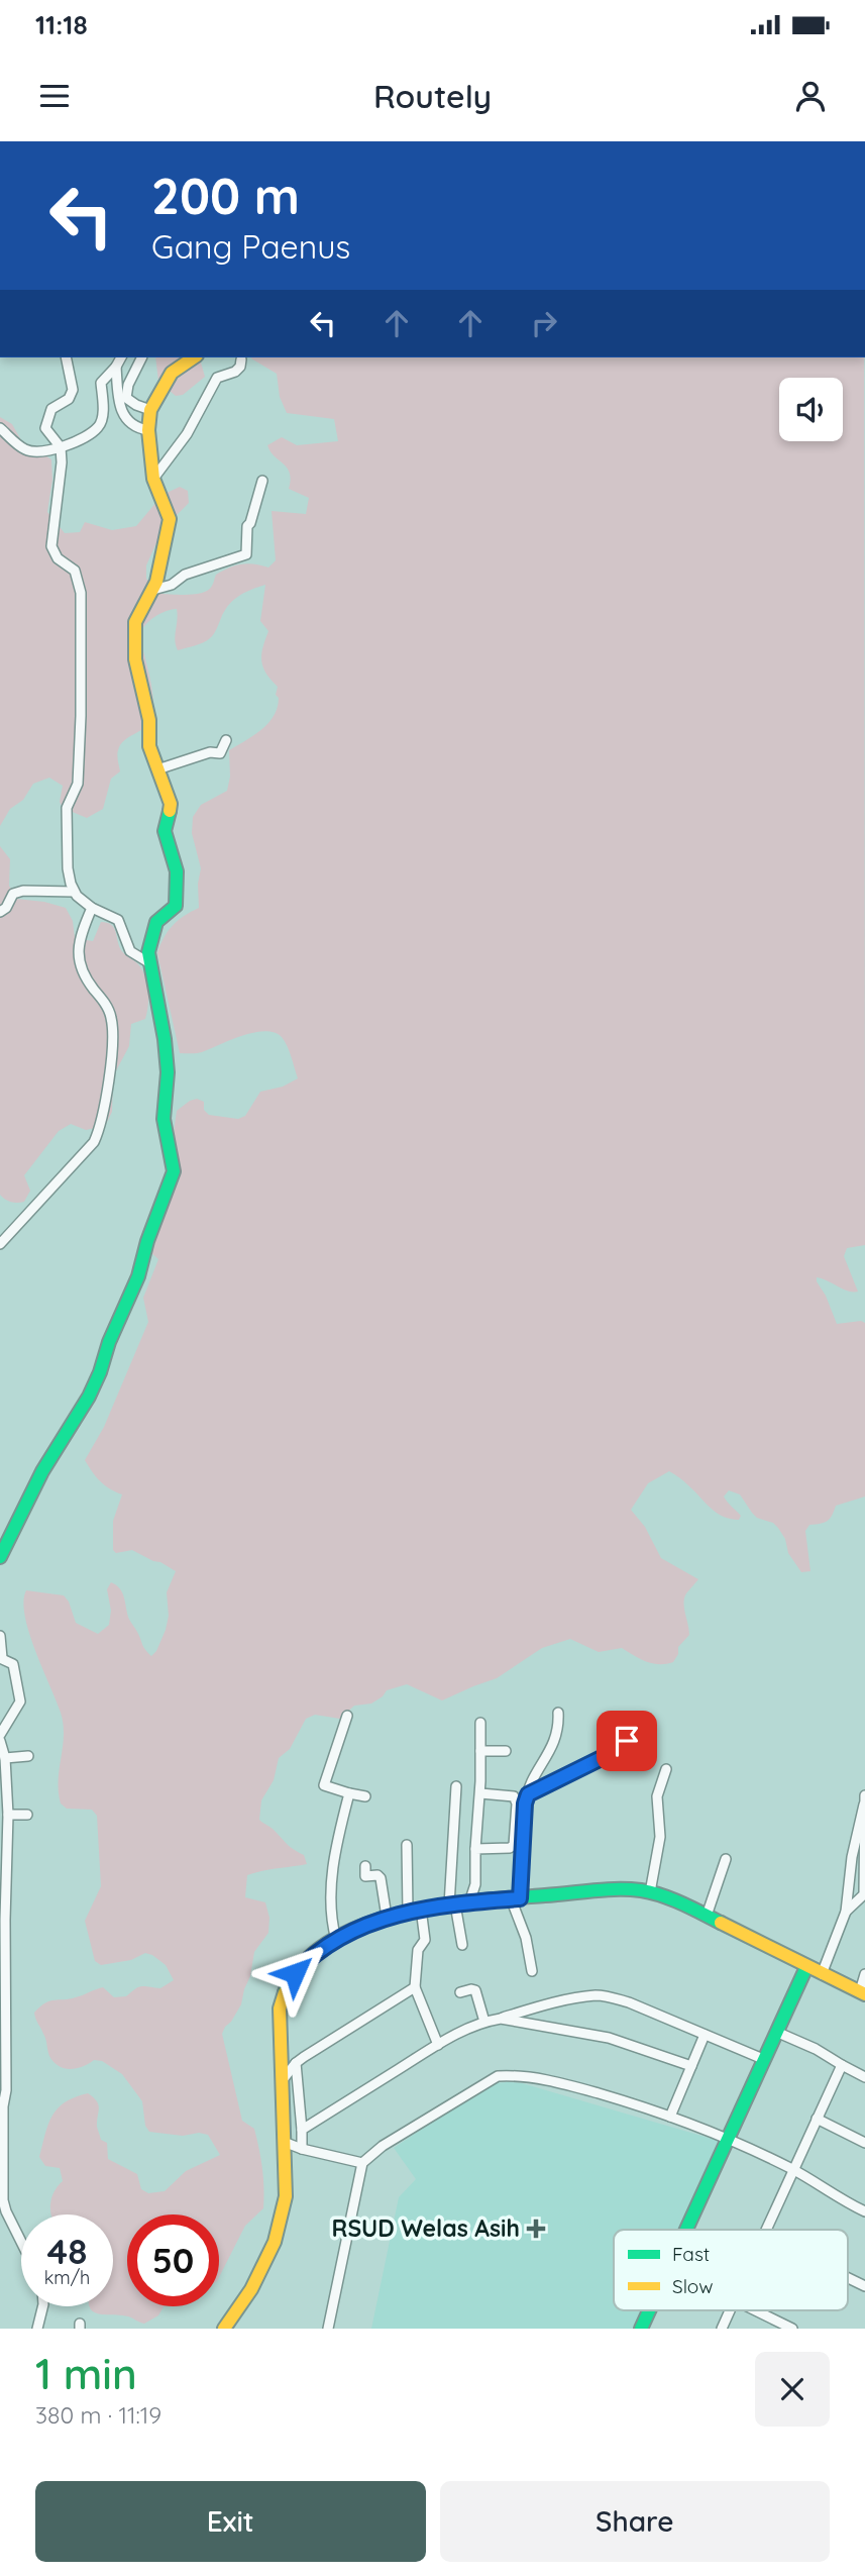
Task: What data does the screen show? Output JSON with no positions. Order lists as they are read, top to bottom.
{
  "places": {
    "health": ["RSUD Welas Asih"]
  },
  "legend": ["Fast", "Slow"],
  "page": {
    "status": "11:18",
    "header": "Routely",
    "turn": ["200 m", "Gang Paenus"],
    "speed": "48 km/h",
    "limit": "50",
    "heading": ["1 min", "380 m · 11:19"],
    "buttons": ["Exit", "Share"]
  }
}
